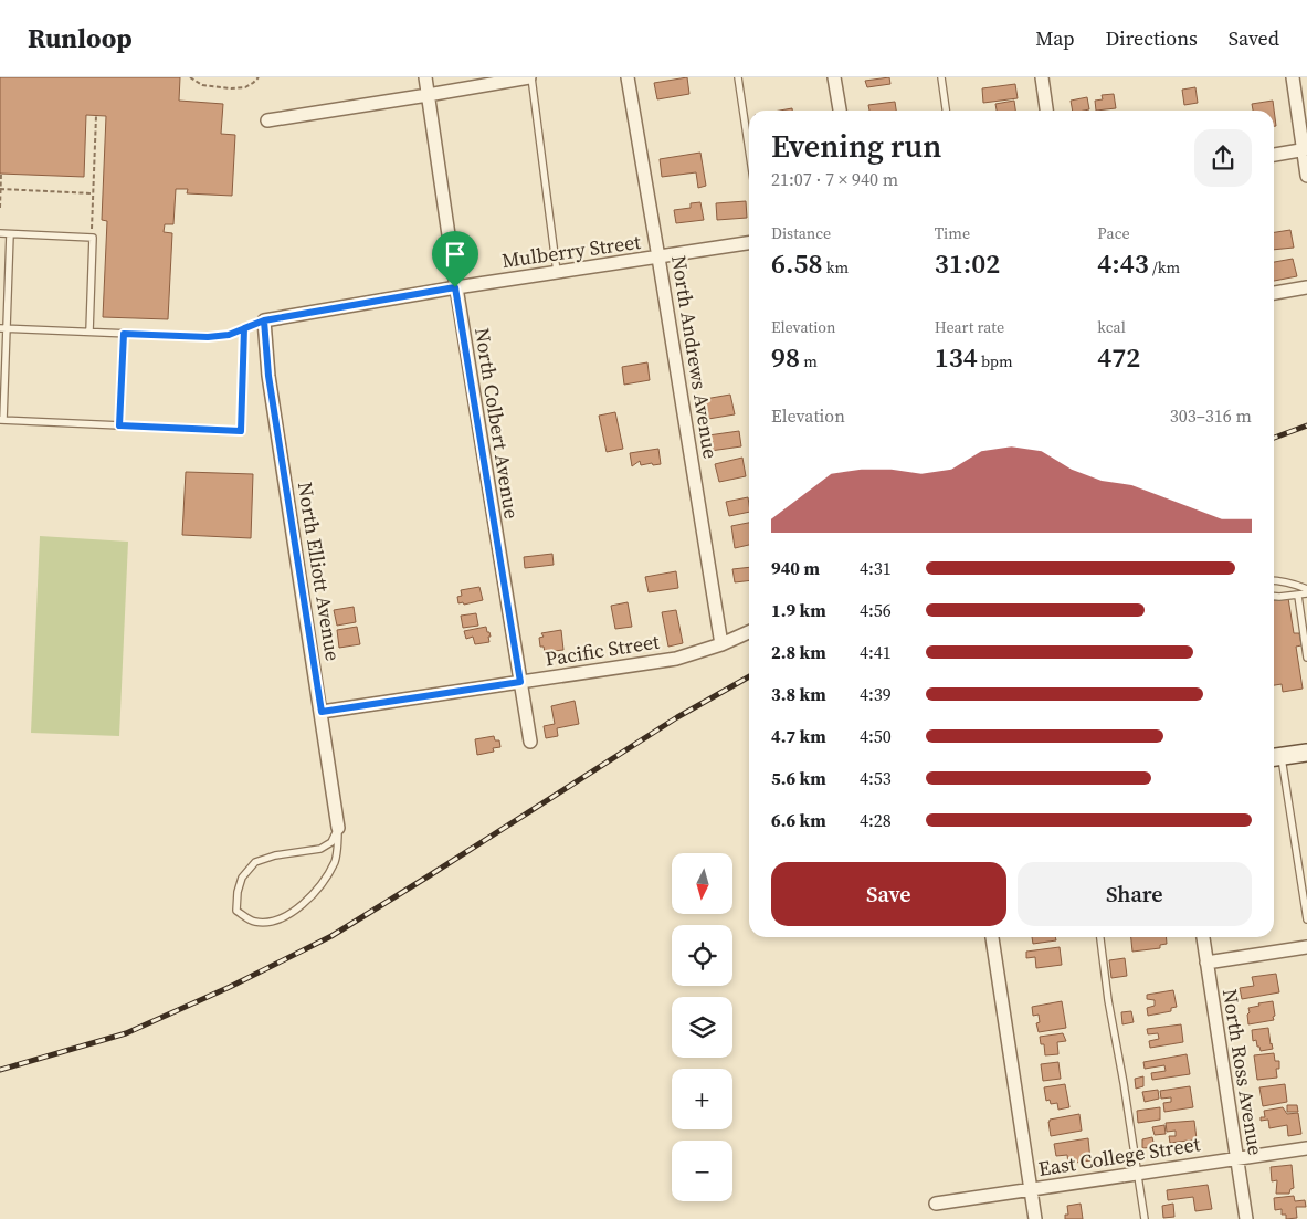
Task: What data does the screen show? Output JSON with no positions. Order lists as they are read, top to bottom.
{
  "streets": {
    "street": [
      "Mulberry Street",
      "North Andrews Avenue",
      "North Colbert Avenue",
      "North Elliott Avenue",
      "Pacific Street",
      "North Ross Avenue",
      "East College Street"
    ]
  },
  "crossings": [
    ["Mulberry Street", "North Andrews Avenue"],
    ["Mulberry Street", "North Colbert Avenue"],
    ["Mulberry Street", "North Elliott Avenue"],
    ["North Andrews Avenue", "Pacific Street"],
    ["North Colbert Avenue", "Pacific Street"],
    ["North Elliott Avenue", "Pacific Street"],
    ["North Ross Avenue", "East College Street"]
  ],
  "north": "bottom",
  "page": {
    "header": "Runloop",
    "nav": ["Map", "Directions", "Saved"],
    "heading": ["Evening run", "21:07 · 7 × 940 m"],
    "stats": [
      ["Distance", "6.58 km"],
      ["Time", "31:02"],
      ["Pace", "4:43 /km"],
      ["Elevation", "98 m"],
      ["Heart rate", "134 bpm"],
      ["kcal", "472"]
    ],
    "chart": ["Elevation", "303–316 m"],
    "list": [
      {
        "name": "940 m",
        "note": "4:31"
      },
      {
        "name": "1.9 km",
        "note": "4:56"
      },
      {
        "name": "2.8 km",
        "note": "4:41"
      },
      {
        "name": "3.8 km",
        "note": "4:39"
      },
      {
        "name": "4.7 km",
        "note": "4:50"
      },
      {
        "name": "5.6 km",
        "note": "4:53"
      },
      {
        "name": "6.6 km",
        "note": "4:28"
      }
    ],
    "buttons": ["Save", "Share"],
    "map_buttons": ["+", "−"]
  }
}
